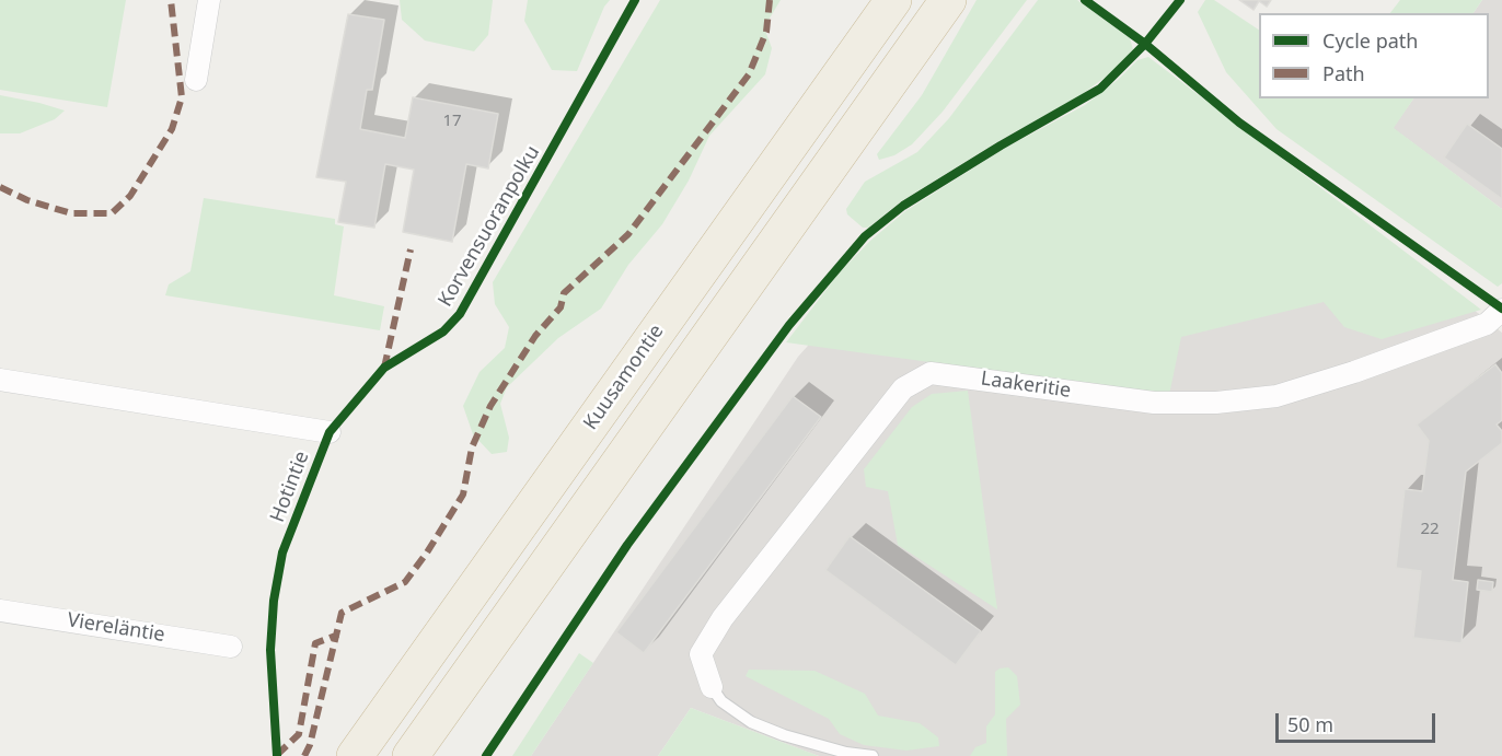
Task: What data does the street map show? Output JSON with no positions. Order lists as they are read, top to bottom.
{
  "streets": {
    "highway": ["Kuusamontie"],
    "street": ["Laakeritie", "Hotintie", "Viereläntie"],
    "cycle path": ["Korvensuoranpolku"]
  },
  "house_numbers": ["17", "22"],
  "legend": ["Cycle path", "Path"],
  "scale_bar": "50 m"
}
